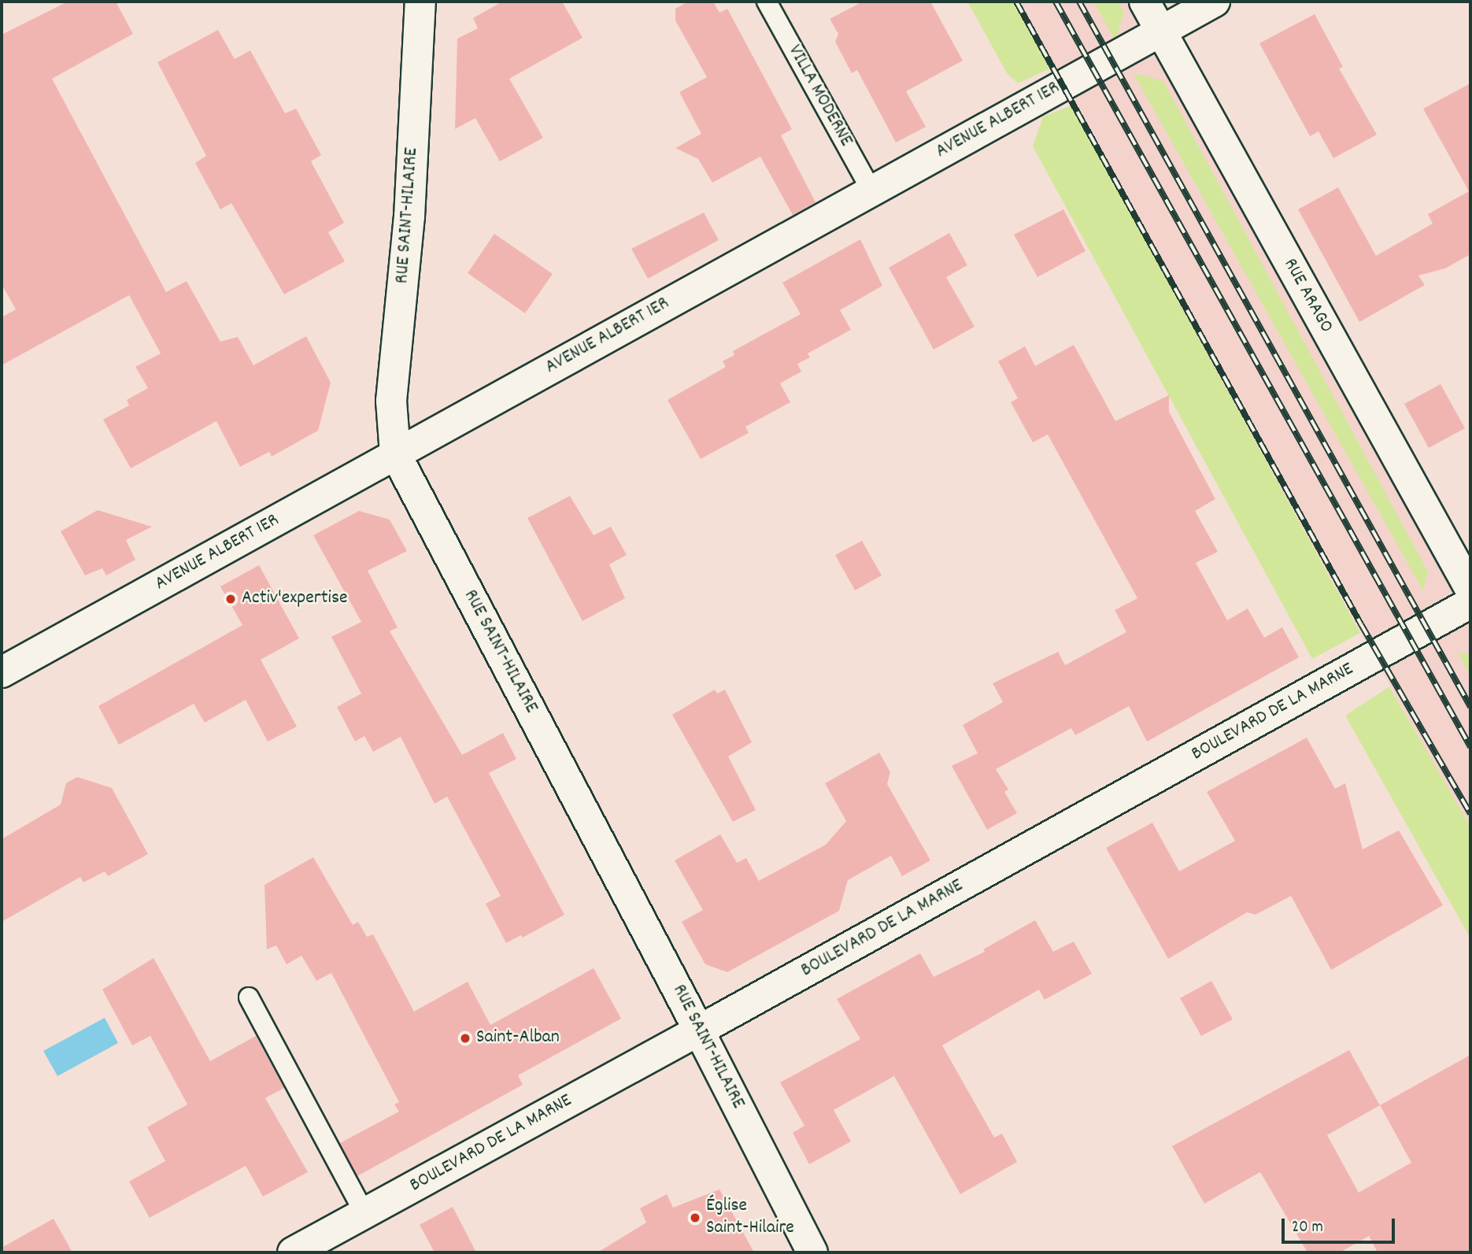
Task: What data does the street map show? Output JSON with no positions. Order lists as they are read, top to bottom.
{
  "streets": {
    "street": [
      "AVENUE ALBERT 1ER",
      "RUE SAINT-HILAIRE",
      "RUE ARAGO",
      "BOULEVARD DE LA MARNE"
    ],
    "lane": ["VILLA MODERNE"]
  },
  "crossings": [
    ["VILLA MODERNE", "AVENUE ALBERT 1ER"],
    ["AVENUE ALBERT 1ER", "RUE SAINT-HILAIRE"],
    ["AVENUE ALBERT 1ER", "RUE ARAGO"],
    ["RUE SAINT-HILAIRE", "BOULEVARD DE LA MARNE"]
  ],
  "places": ["Activ'expertise", "Saint-Alban", "Église Saint-Hilaire"],
  "scale_bar": "20 m"
}
